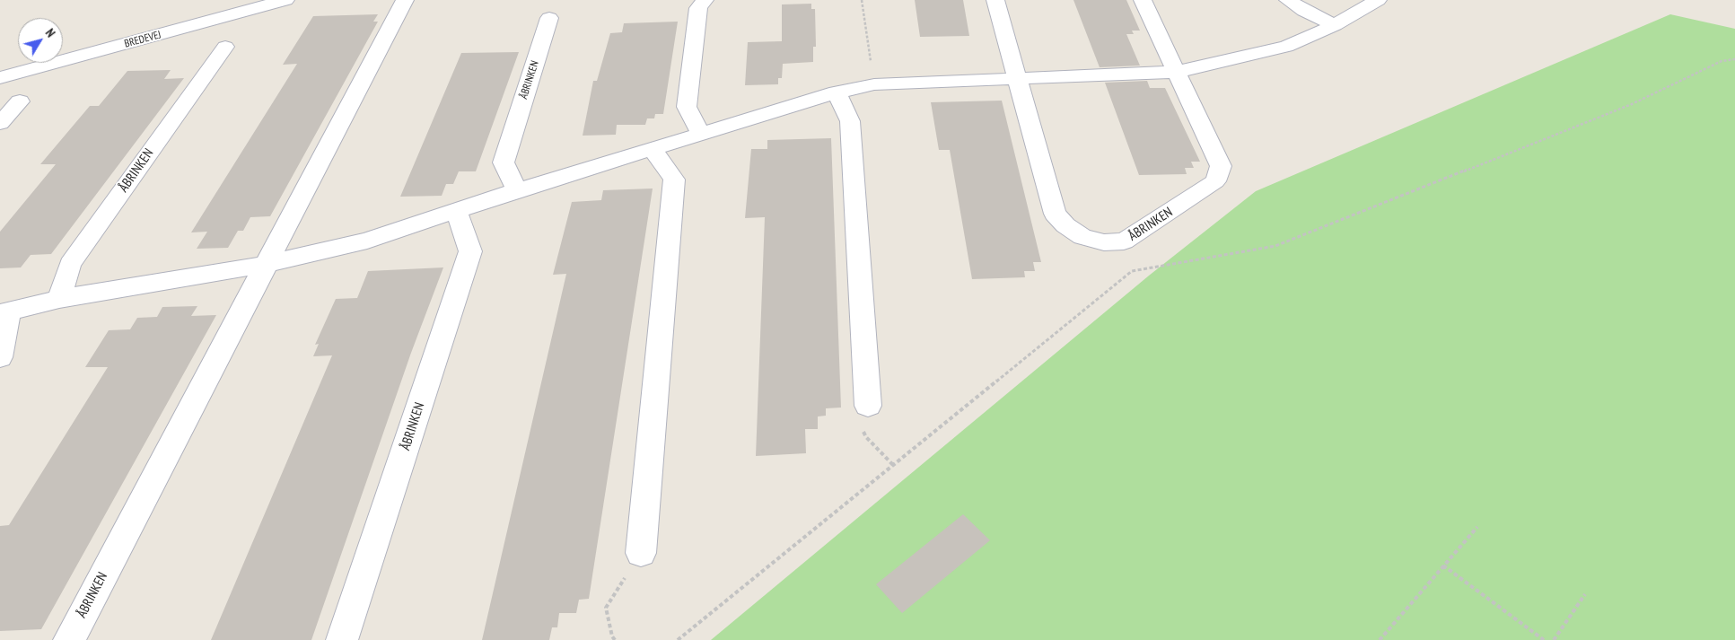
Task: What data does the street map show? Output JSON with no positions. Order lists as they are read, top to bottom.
{
  "streets": {
    "street": ["BREDEVEJ", "ÅBRINKEN"]
  },
  "north": "top right"
}
